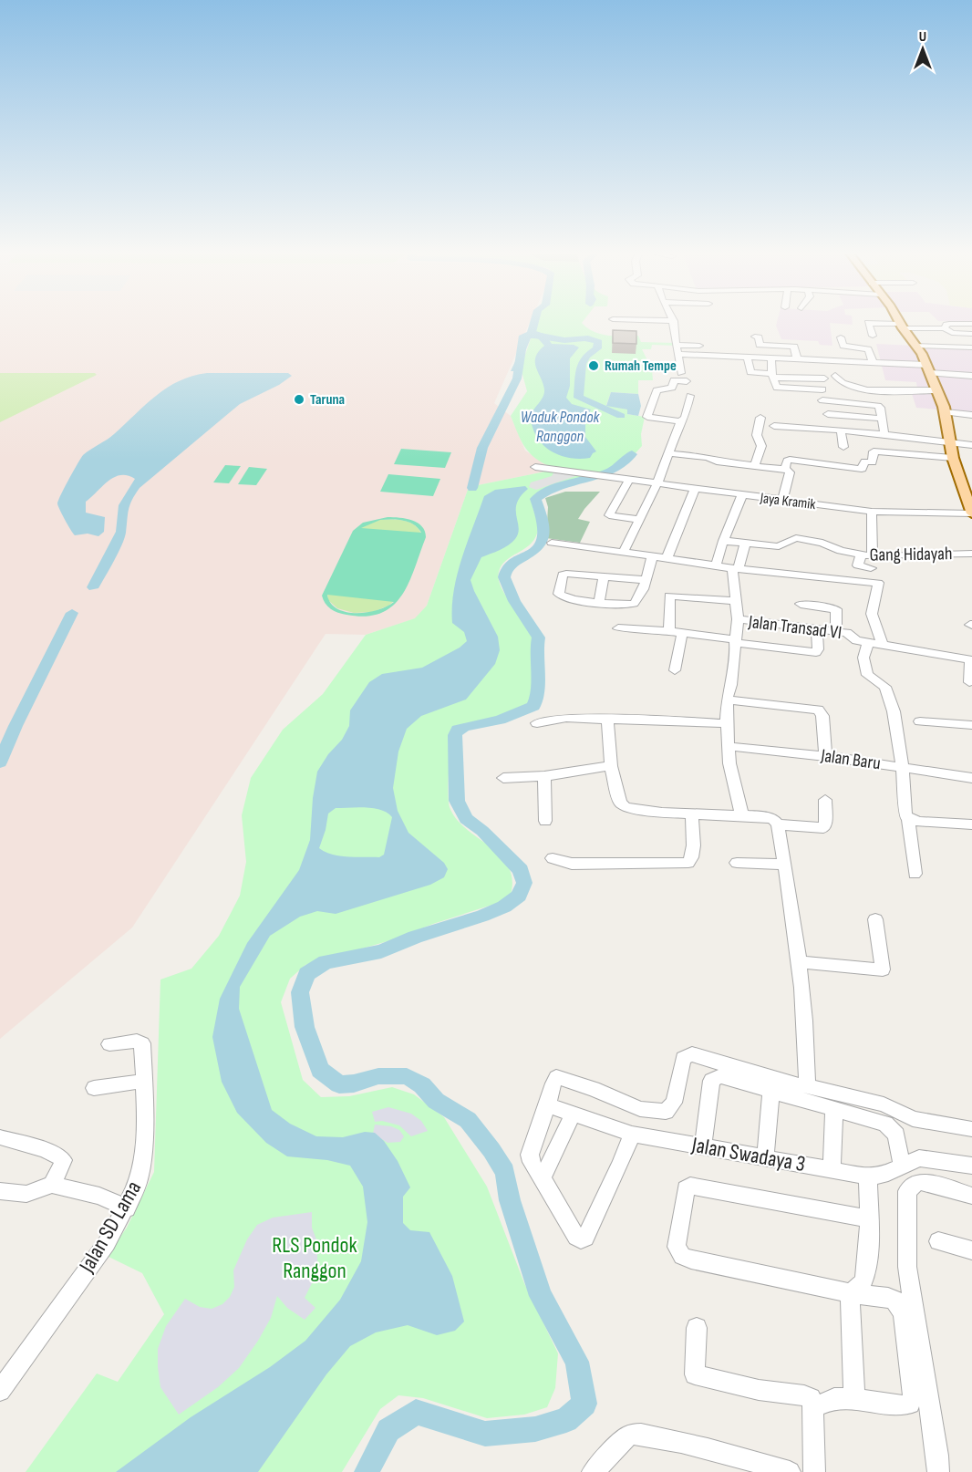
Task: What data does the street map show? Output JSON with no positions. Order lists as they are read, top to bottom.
{
  "streets": {
    "street": [
      "Jaya Kramik",
      "Gang Hidayah",
      "Jalan Transad VI",
      "Jalan Baru",
      "Jalan Swadaya 3",
      "Jalan SD Lama"
    ]
  },
  "water": ["Waduk Pondok Ranggon"],
  "parks": ["RLS Pondok Ranggon"],
  "places": ["Rumah Tempe", "Taruna"],
  "north": "top"
}
